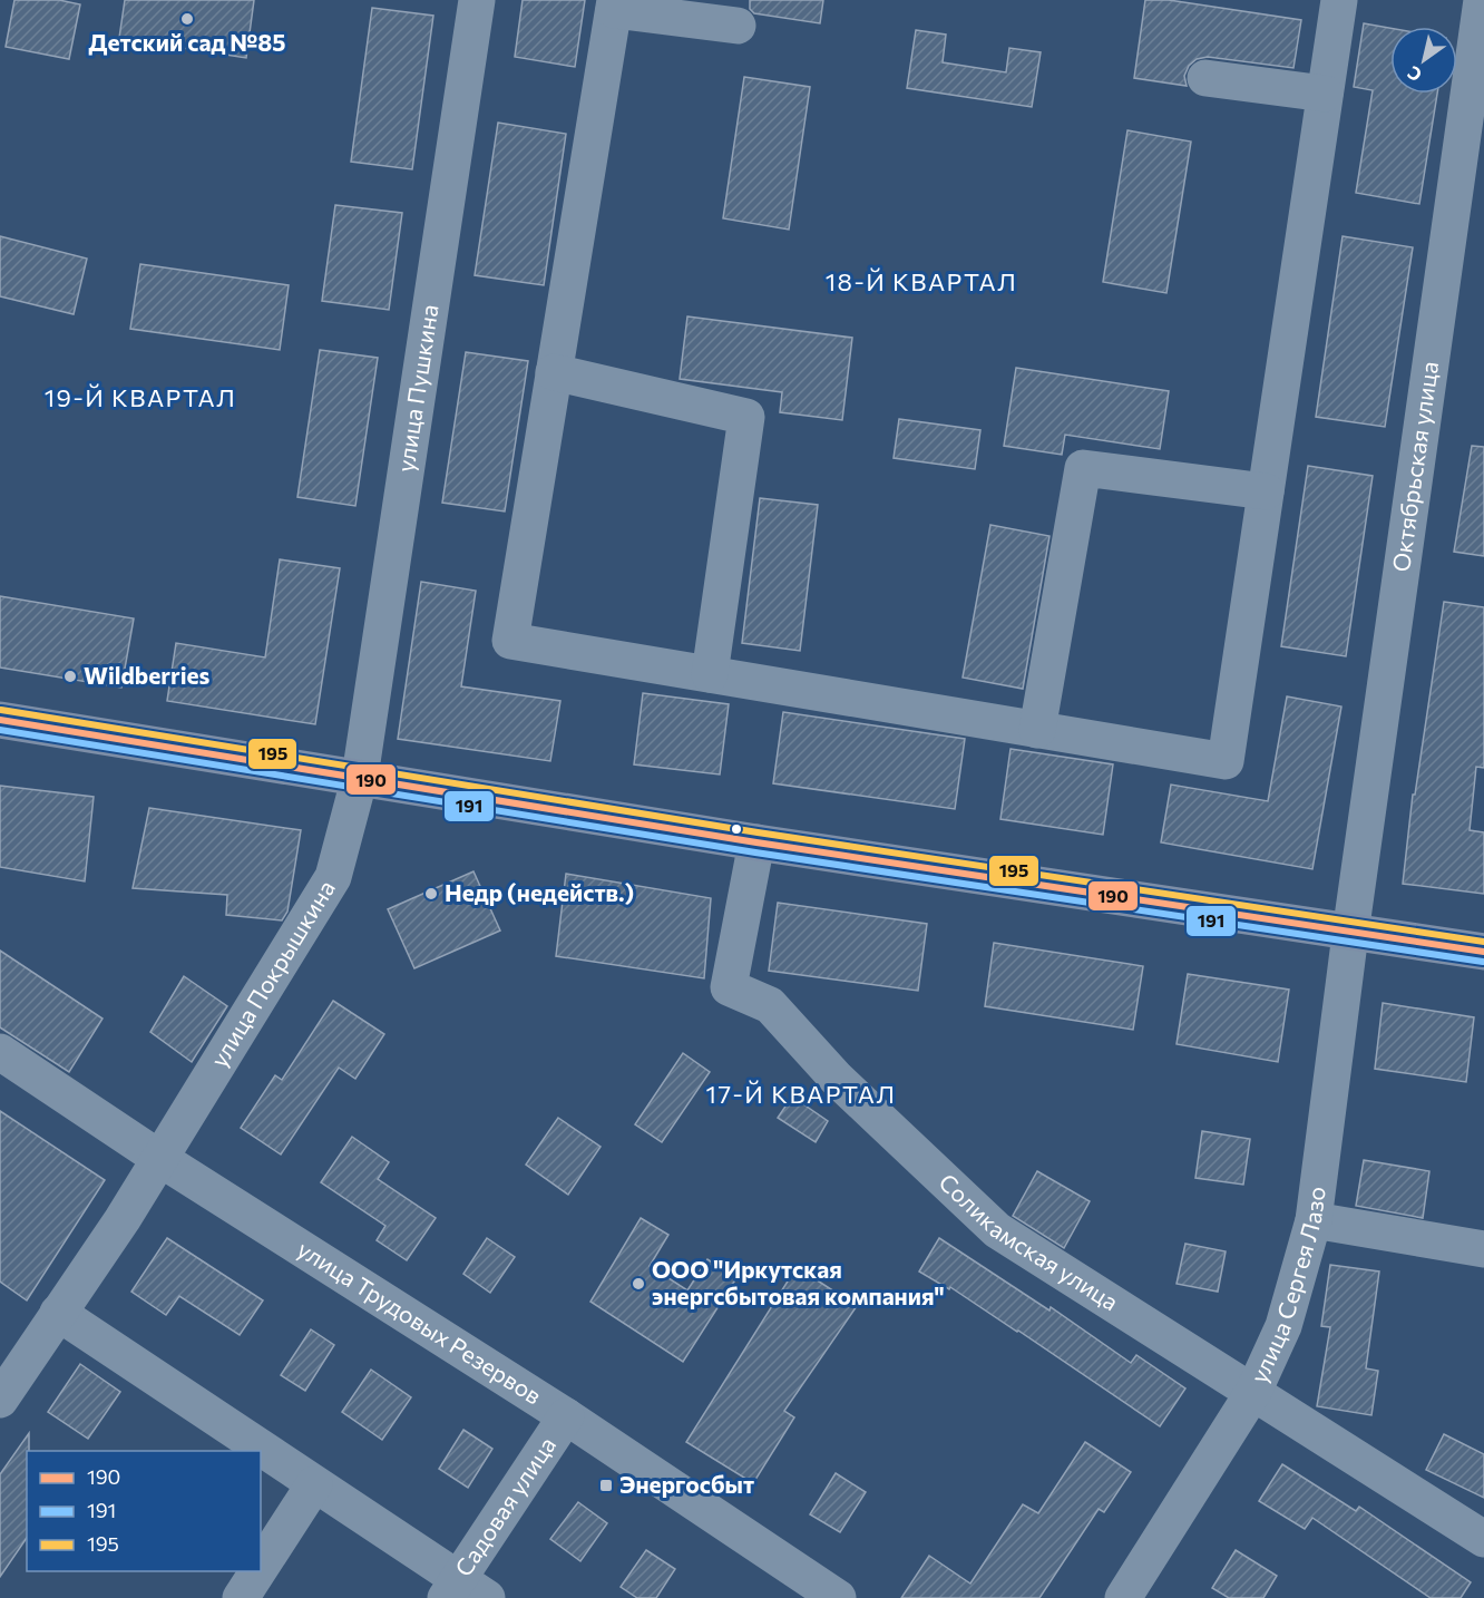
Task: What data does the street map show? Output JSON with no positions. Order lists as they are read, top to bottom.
{
  "streets": {
    "street": [
      "улица Пушкина",
      "Октябрьская улица",
      "улица Покрышкина",
      "Соликамская улица",
      "улица Сергея Лазо",
      "улица Трудовых Резервов",
      "Садовая улица"
    ]
  },
  "crossings": [
    ["улица Пушкина", "улица Покрышкина"],
    ["Октябрьская улица", "улица Сергея Лазо"],
    ["улица Покрышкина", "улица Трудовых Резервов"],
    ["Соликамская улица", "улица Сергея Лазо"],
    ["улица Трудовых Резервов", "Садовая улица"]
  ],
  "districts": ["18-Й КВАРТАЛ", "19-Й КВАРТАЛ", "17-Й КВАРТАЛ"],
  "places": {
    "other": [
      "Детский сад №85",
      "Wildberries",
      "Недр (недейств.)",
      "ООО \"Иркутская энергсбытовая компания\""
    ],
    "transit": ["Энергосбыт"]
  },
  "lines": ["transit line 195", "transit line 190", "transit line 191"],
  "legend": ["190", "191", "195"],
  "north": "bottom left"
}
